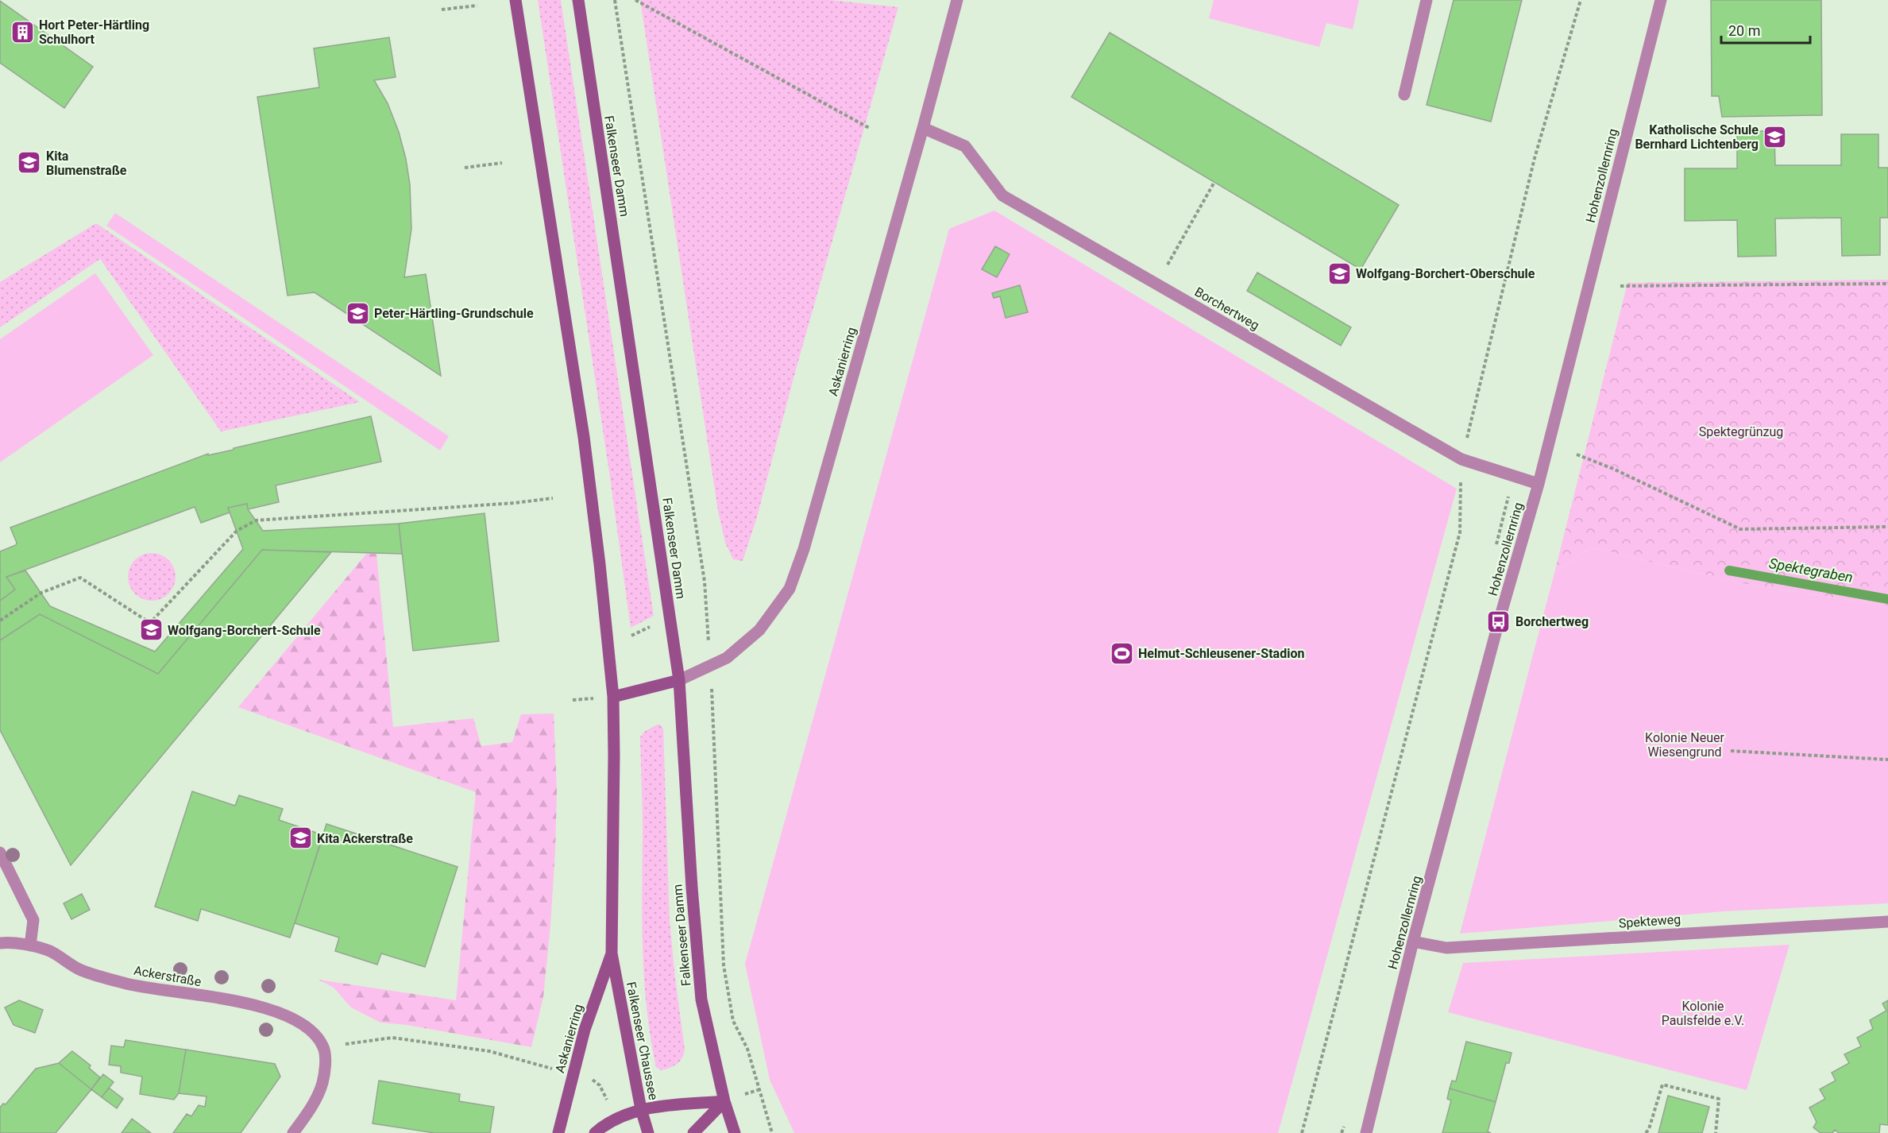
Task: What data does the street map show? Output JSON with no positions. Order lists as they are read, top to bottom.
{
  "streets": {
    "main road": ["Falkenseer Damm", "Askanierring", "Falkenseer Chaussee"],
    "street": [
      "Hohenzollernring",
      "Borchertweg",
      "Spekteweg",
      "Ackerstraße"
    ]
  },
  "crossings": [
    ["Falkenseer Damm", "Askanierring"],
    ["Hohenzollernring", "Borchertweg"],
    ["Hohenzollernring", "Spekteweg"],
    ["Borchertweg", "Askanierring"],
    ["Askanierring", "Falkenseer Chaussee"]
  ],
  "water": ["Spektegraben"],
  "parks": ["Spektegrünzug", "Kolonie Neuer Wiesengrund", "Kolonie Paulsfelde e.V."],
  "places": {
    "building": ["Hort Peter-Härtling Schulhort"],
    "school or university": [
      "Katholische Schule Bernhard Lichtenberg",
      "Kita Blumenstraße",
      "Wolfgang-Borchert-Oberschule",
      "Peter-Härtling-Grundschule",
      "Wolfgang-Borchert-Schule",
      "Kita Ackerstraße"
    ],
    "bus stop": ["Borchertweg"],
    "sports": ["Helmut-Schleusener-Stadion"]
  },
  "scale_bar": "20 m"
}
